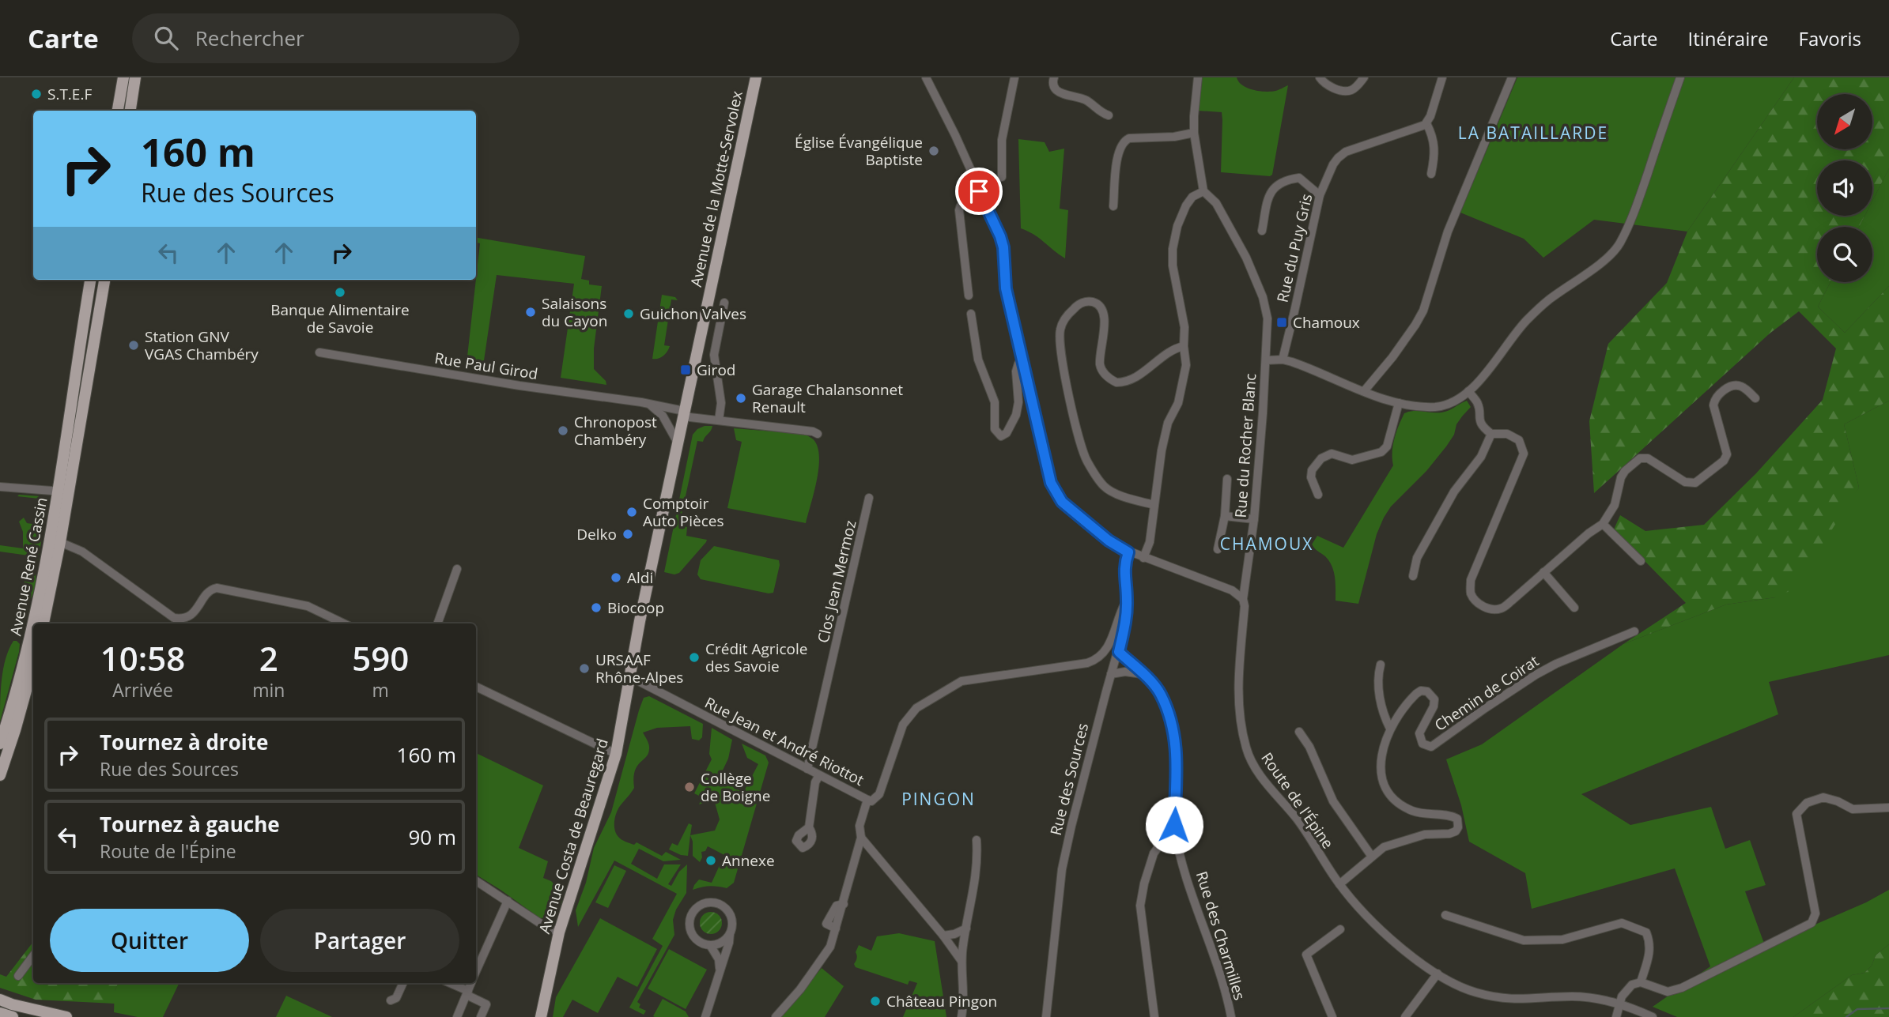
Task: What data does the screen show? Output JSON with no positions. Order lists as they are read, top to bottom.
{
  "streets": {
    "main road": ["Avenue de la Motte-Servolex", "Avenue René Cassin", "Avenue Costa de Beauregard"],
    "street": [
      "Rue du Puy Gris",
      "Rue Paul Girod",
      "Rue du Rocher Blanc",
      "Clos Jean Mermoz",
      "Chemin de Coirat",
      "Rue Jean et André Riottot",
      "Rue des Sources",
      "Route de l'Épine",
      "Rue des Charmilles"
    ]
  },
  "crossings": [
    ["Avenue de la Motte-Servolex", "Rue Paul Girod"],
    ["Avenue de la Motte-Servolex", "Avenue Costa de Beauregard"],
    ["Rue du Rocher Blanc", "Route de l'Épine"],
    ["Clos Jean Mermoz", "Rue Jean et André Riottot"],
    ["Chemin de Coirat", "Route de l'Épine"],
    ["Rue Jean et André Riottot", "Avenue Costa de Beauregard"],
    ["Rue des Sources", "Rue des Charmilles"]
  ],
  "districts": ["LA BATAILLARDE", "CHAMOUX", "PINGON"],
  "places": {
    "other": [
      "S.T.E.F",
      "Église Évangélique Baptiste",
      "Banque Alimentaire de Savoie",
      "Salaisons du Cayon",
      "Guichon Valves",
      "Station GNV VGAS Chambéry",
      "Garage Chalansonnet Renault",
      "Chronopost Chambéry",
      "Comptoir Auto Pièces",
      "Delko",
      "Aldi",
      "Biocoop",
      "Crédit Agricole des Savoie",
      "URSAAF Rhône-Alpes",
      "Collège de Boigne",
      "Annexe",
      "Château Pingon"
    ],
    "transit": ["Chamoux", "Girod"]
  },
  "north": "bottom left",
  "page": {
    "header": "Carte",
    "search": "Rechercher",
    "nav": ["Carte", "Itinéraire", "Favoris"],
    "turn": ["160 m", "Rue des Sources"],
    "eta": [
      "10:58",
      "Arrivée",
      "2",
      "min",
      "590",
      "m"
    ],
    "list": [
      {
        "name": "Tournez à droite",
        "note": "Rue des Sources",
        "value": "160 m"
      },
      {
        "name": "Tournez à gauche",
        "note": "Route de l'Épine",
        "value": "90 m"
      }
    ],
    "buttons": ["Quitter", "Partager"]
  }
}
